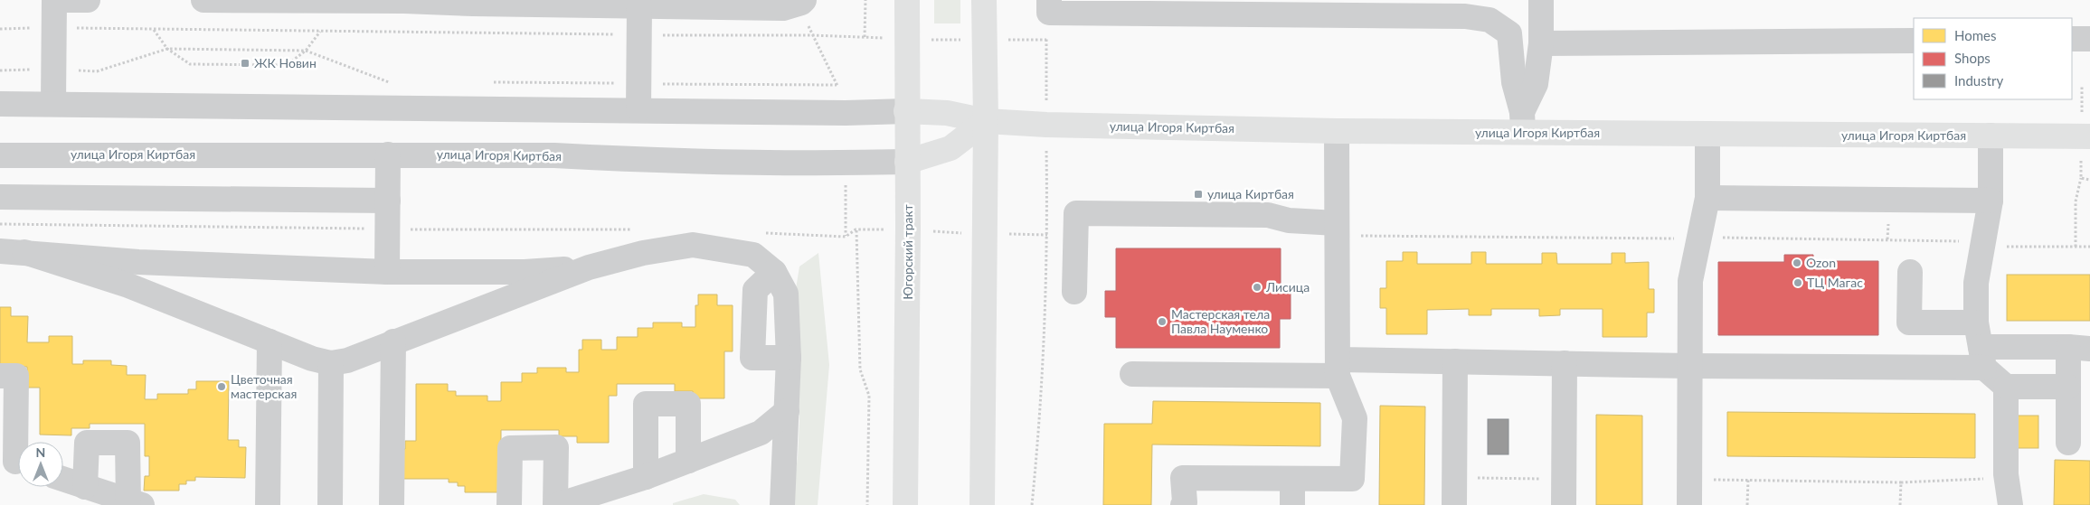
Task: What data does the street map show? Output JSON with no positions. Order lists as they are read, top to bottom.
{
  "streets": {
    "main road": ["улица Игоря Киртбая", "Югорский тракт"]
  },
  "crossings": [
    ["улица Игоря Киртбая", "Югорский тракт"]
  ],
  "places": {
    "transit": ["ЖК Новин", "улица Киртбая"],
    "other": [
      "Ozon",
      "ТЦ Магас",
      "Лисица",
      "Мастерская тела Павла Науменко",
      "Цветочная мастерская"
    ]
  },
  "legend": ["Homes", "Shops", "Industry"],
  "north": "top"
}
